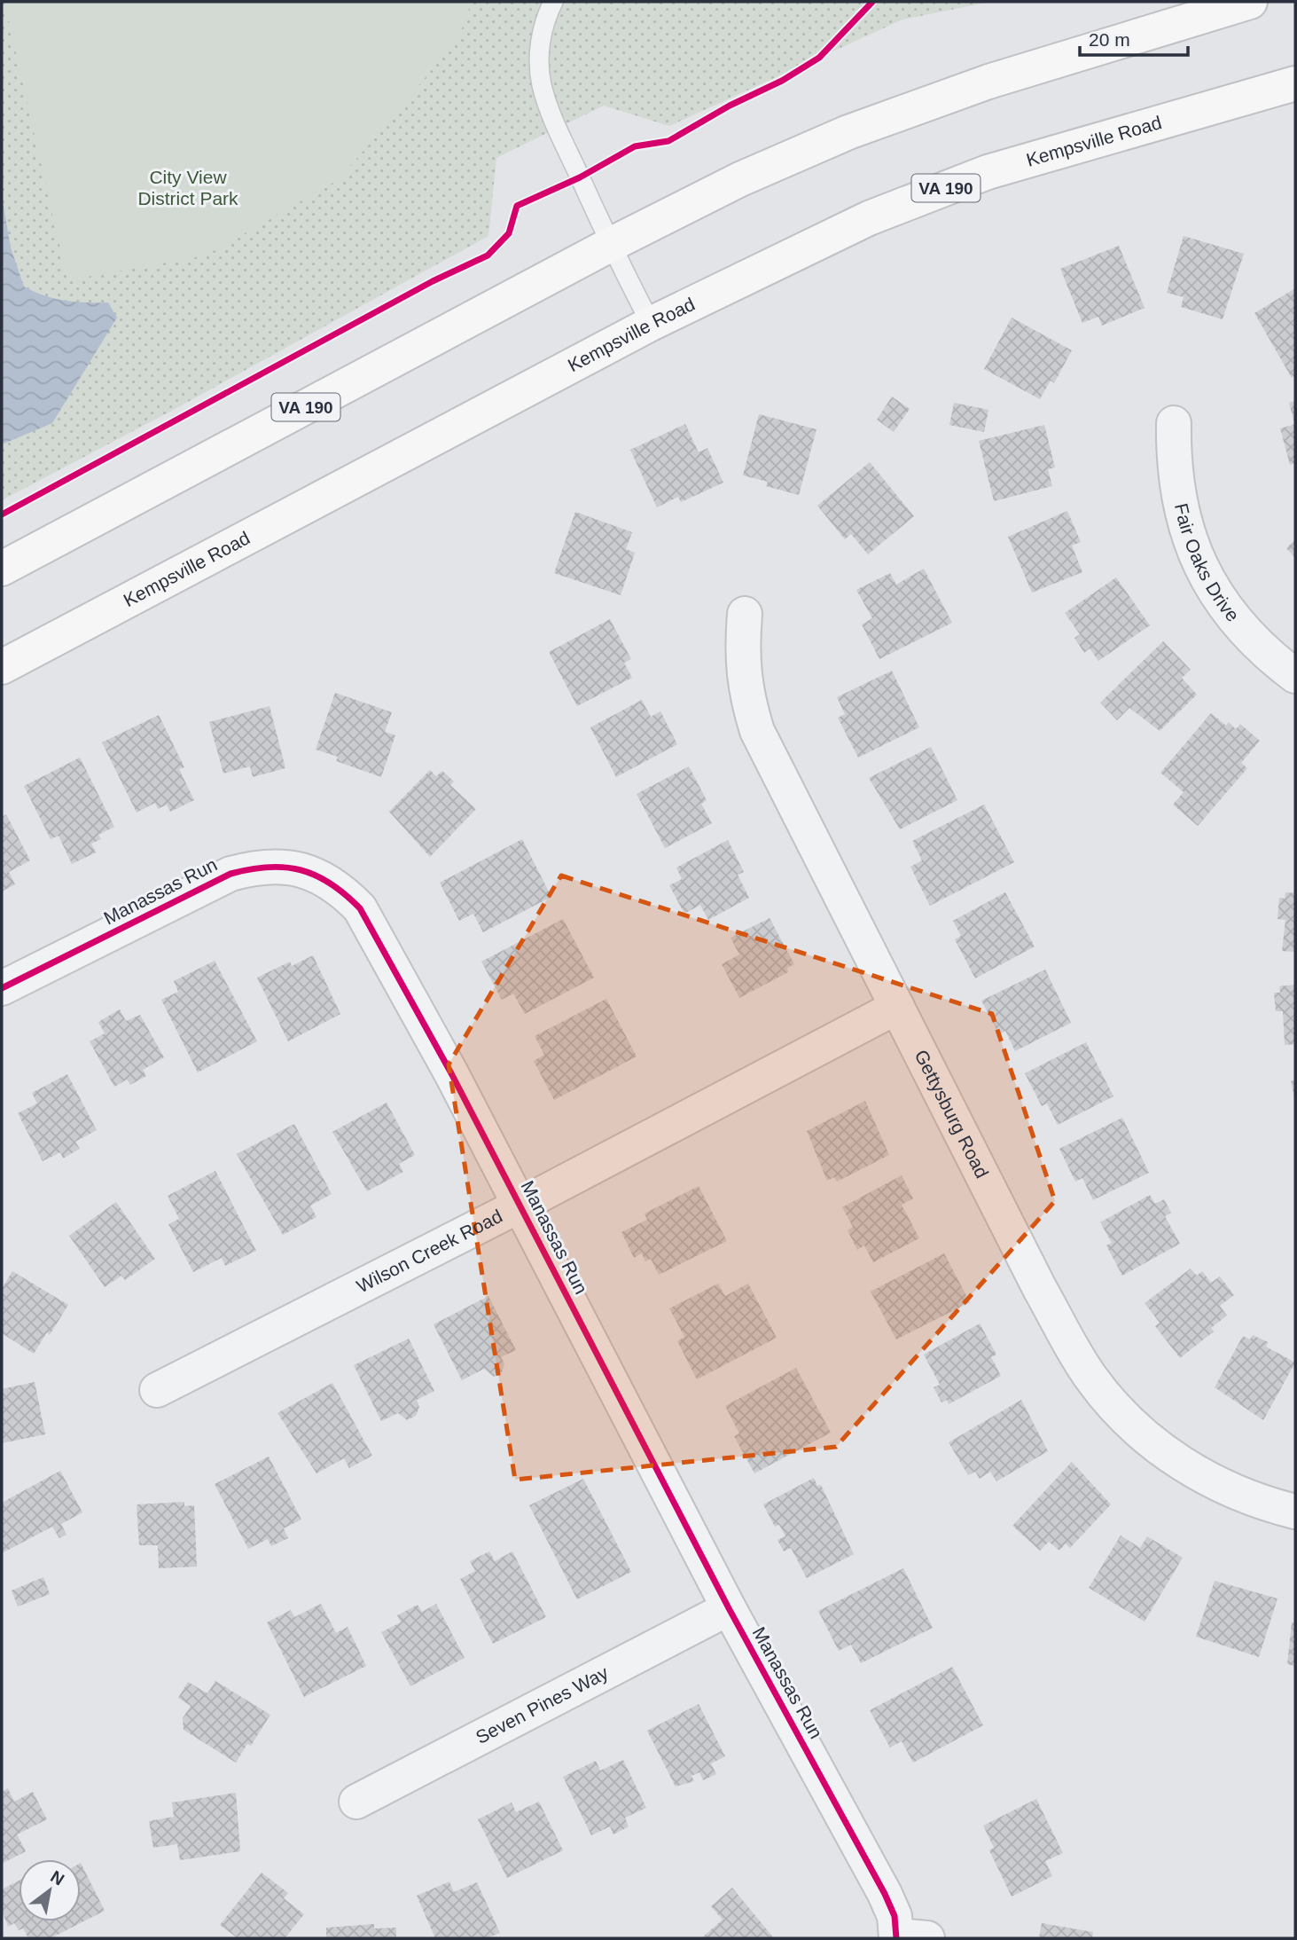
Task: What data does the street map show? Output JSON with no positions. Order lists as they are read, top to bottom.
{
  "streets": {
    "main road": ["Kempsville Road", "VA 190"],
    "street": [
      "Fair Oaks Drive",
      "Manassas Run",
      "Gettysburg Road",
      "Wilson Creek Road",
      "Seven Pines Way"
    ]
  },
  "crossings": [
    ["Manassas Run", "Wilson Creek Road"],
    ["Manassas Run", "Seven Pines Way"],
    ["Gettysburg Road", "Wilson Creek Road"]
  ],
  "parks": ["City View District Park"],
  "scale_bar": "20 m",
  "north": "top right"
}
